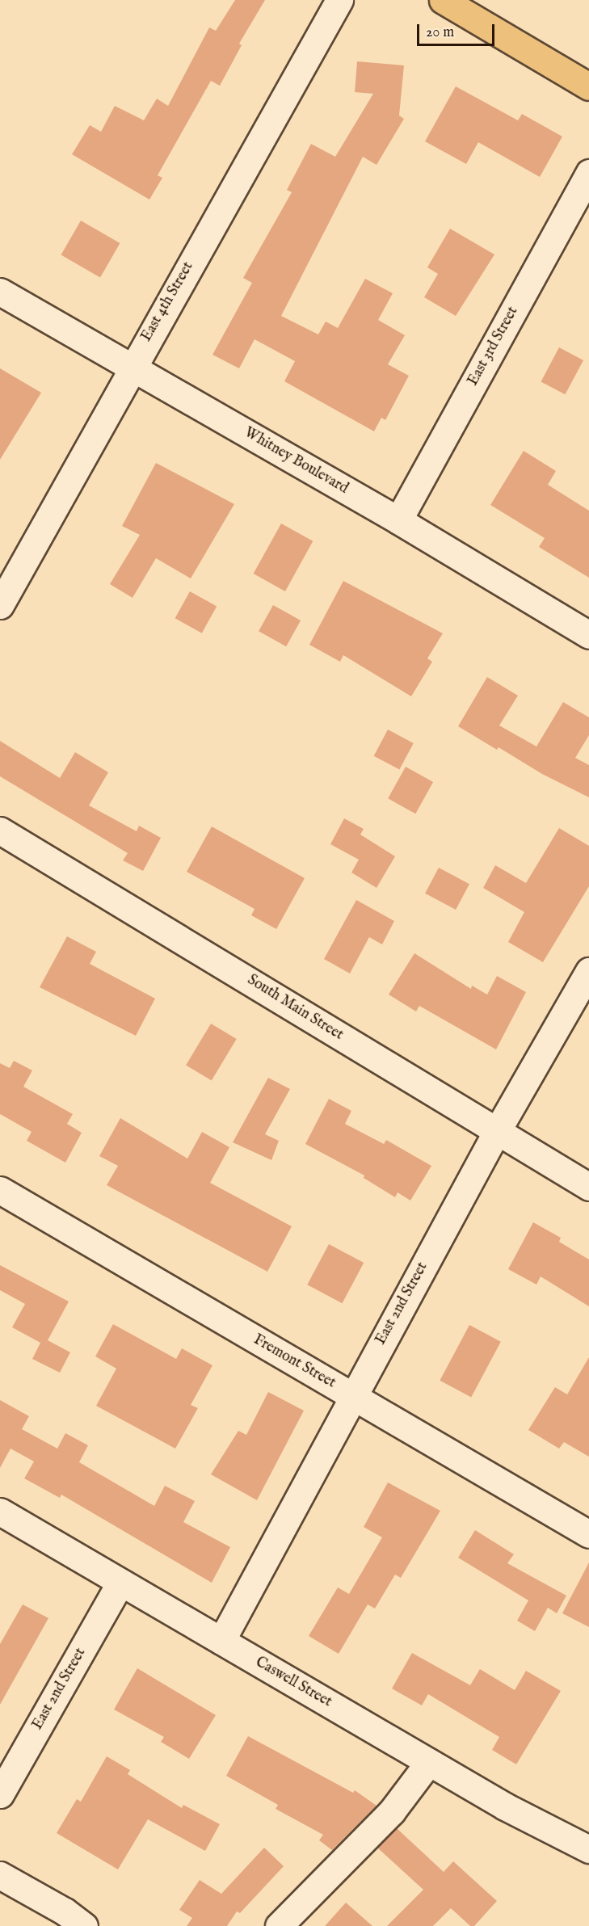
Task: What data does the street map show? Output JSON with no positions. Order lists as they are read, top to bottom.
{
  "streets": {
    "street": [
      "East 4th Street",
      "East 3rd Street",
      "Whitney Boulevard",
      "South Main Street",
      "East 2nd Street",
      "Fremont Street",
      "Caswell Street"
    ]
  },
  "crossings": [
    ["East 4th Street", "Whitney Boulevard"],
    ["East 3rd Street", "Whitney Boulevard"],
    ["South Main Street", "East 2nd Street"],
    ["East 2nd Street", "Fremont Street"],
    ["East 2nd Street", "Caswell Street"]
  ],
  "scale_bar": "20 m"
}
